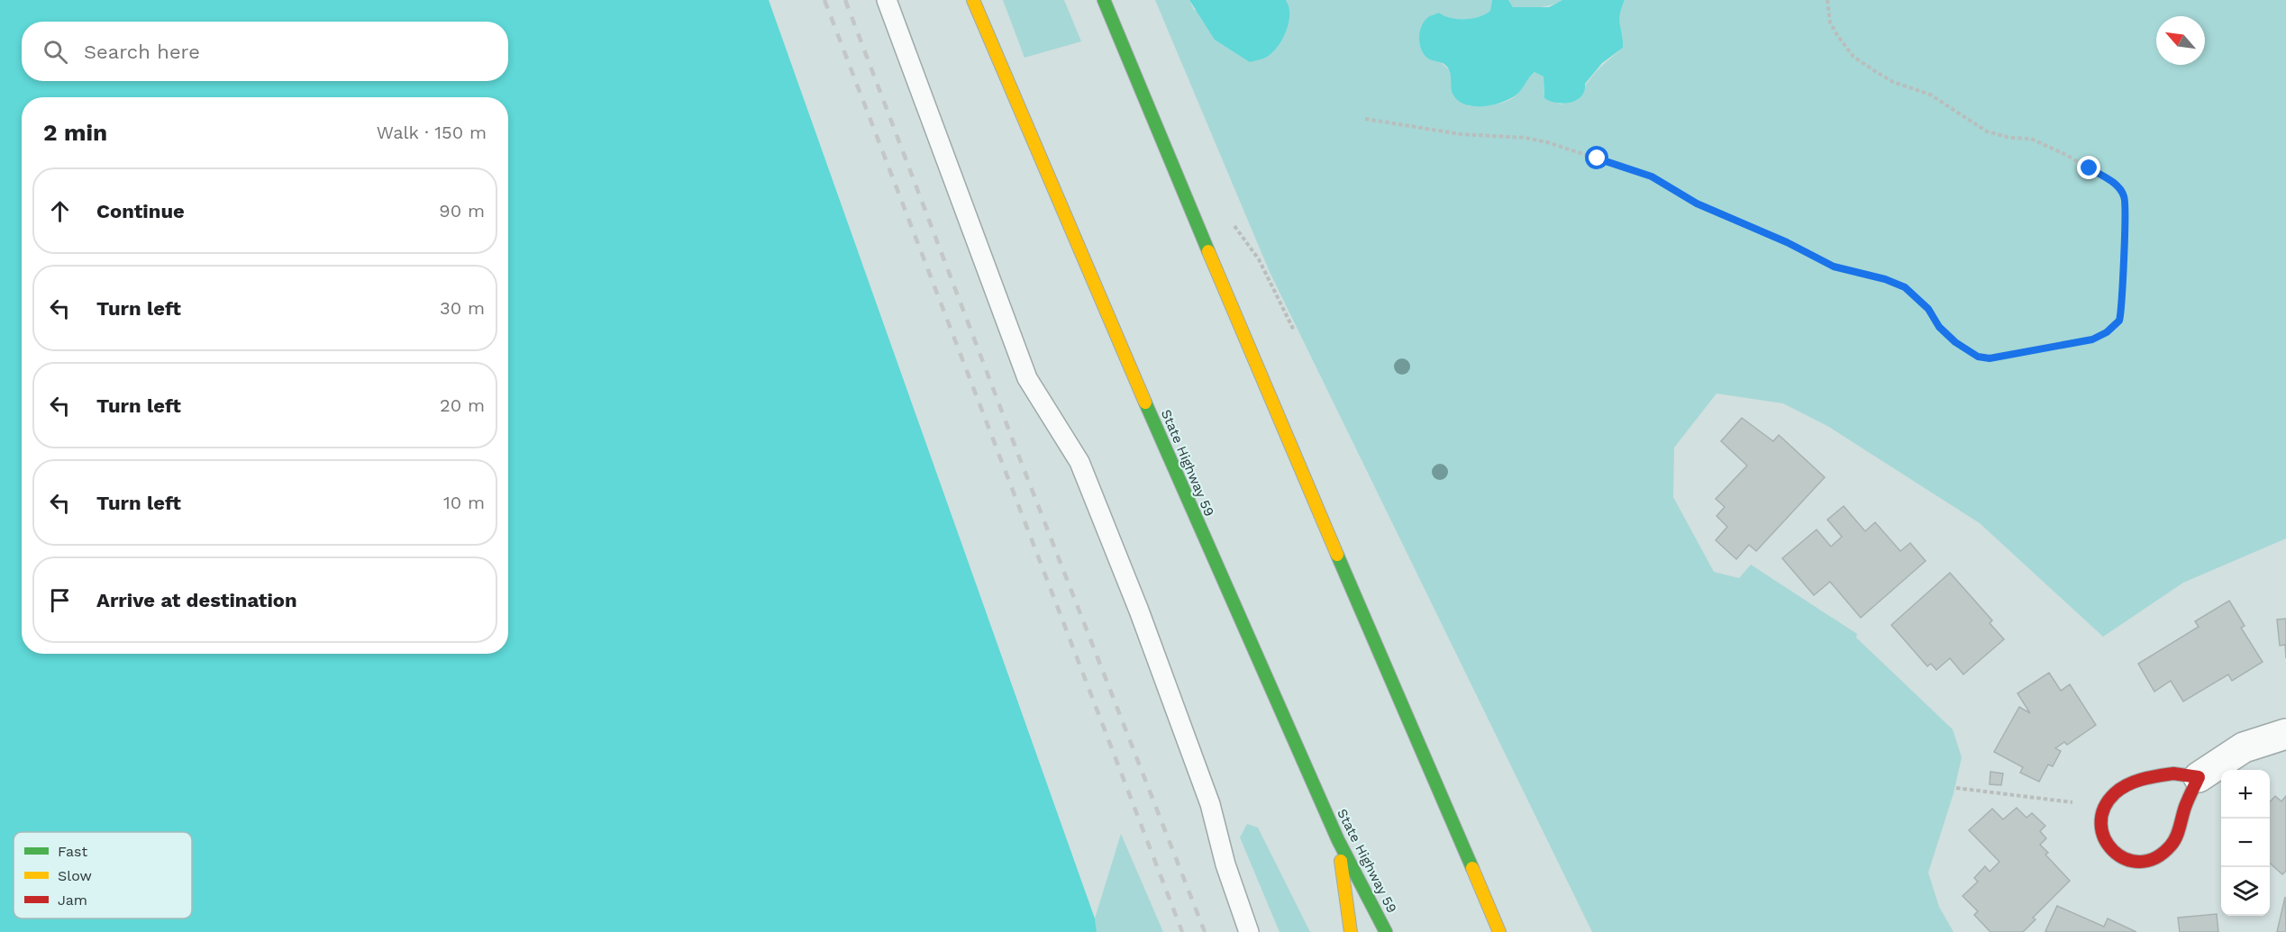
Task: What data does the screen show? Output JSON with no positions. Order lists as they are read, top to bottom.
{
  "streets": {
    "main road": ["State Highway 59"]
  },
  "legend": ["Fast", "Slow", "Jam"],
  "north": "top left",
  "page": {
    "search": "Search here",
    "heading": ["2 min", "Walk · 150 m"],
    "list": [
      ["Continue", "90 m"],
      ["Turn left", "30 m"],
      ["Turn left", "20 m"],
      ["Turn left", "10 m"],
      "Arrive at destination"
    ],
    "map_buttons": ["+", "−"]
  }
}
